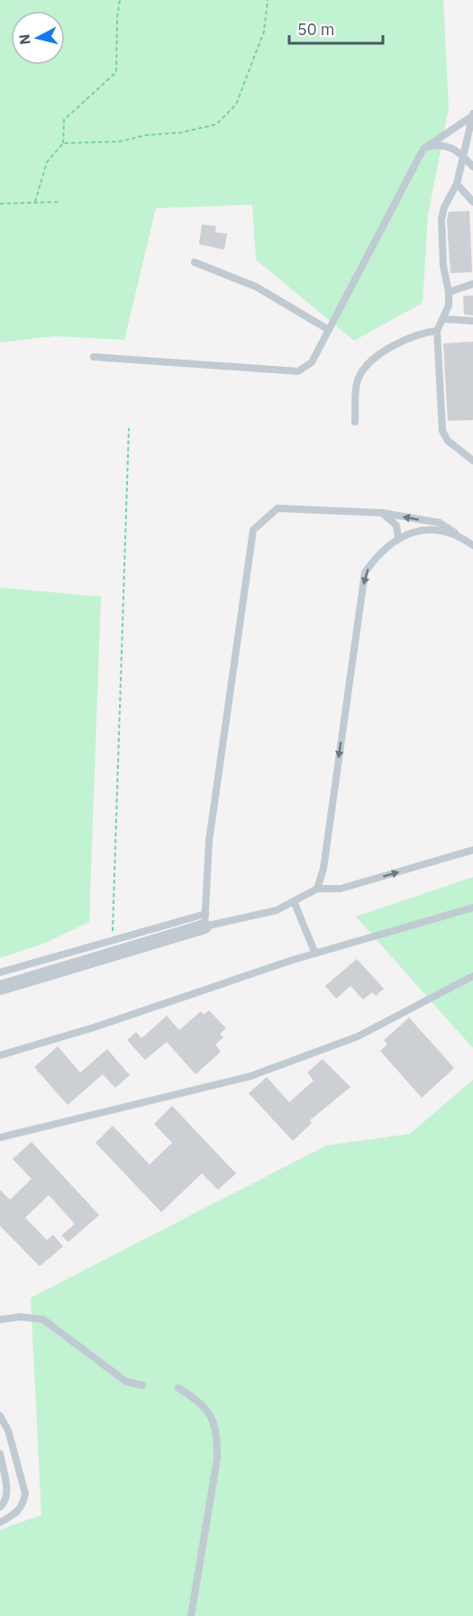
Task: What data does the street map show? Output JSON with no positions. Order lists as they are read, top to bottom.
{
  "scale_bar": "50 m",
  "north": "left"
}
